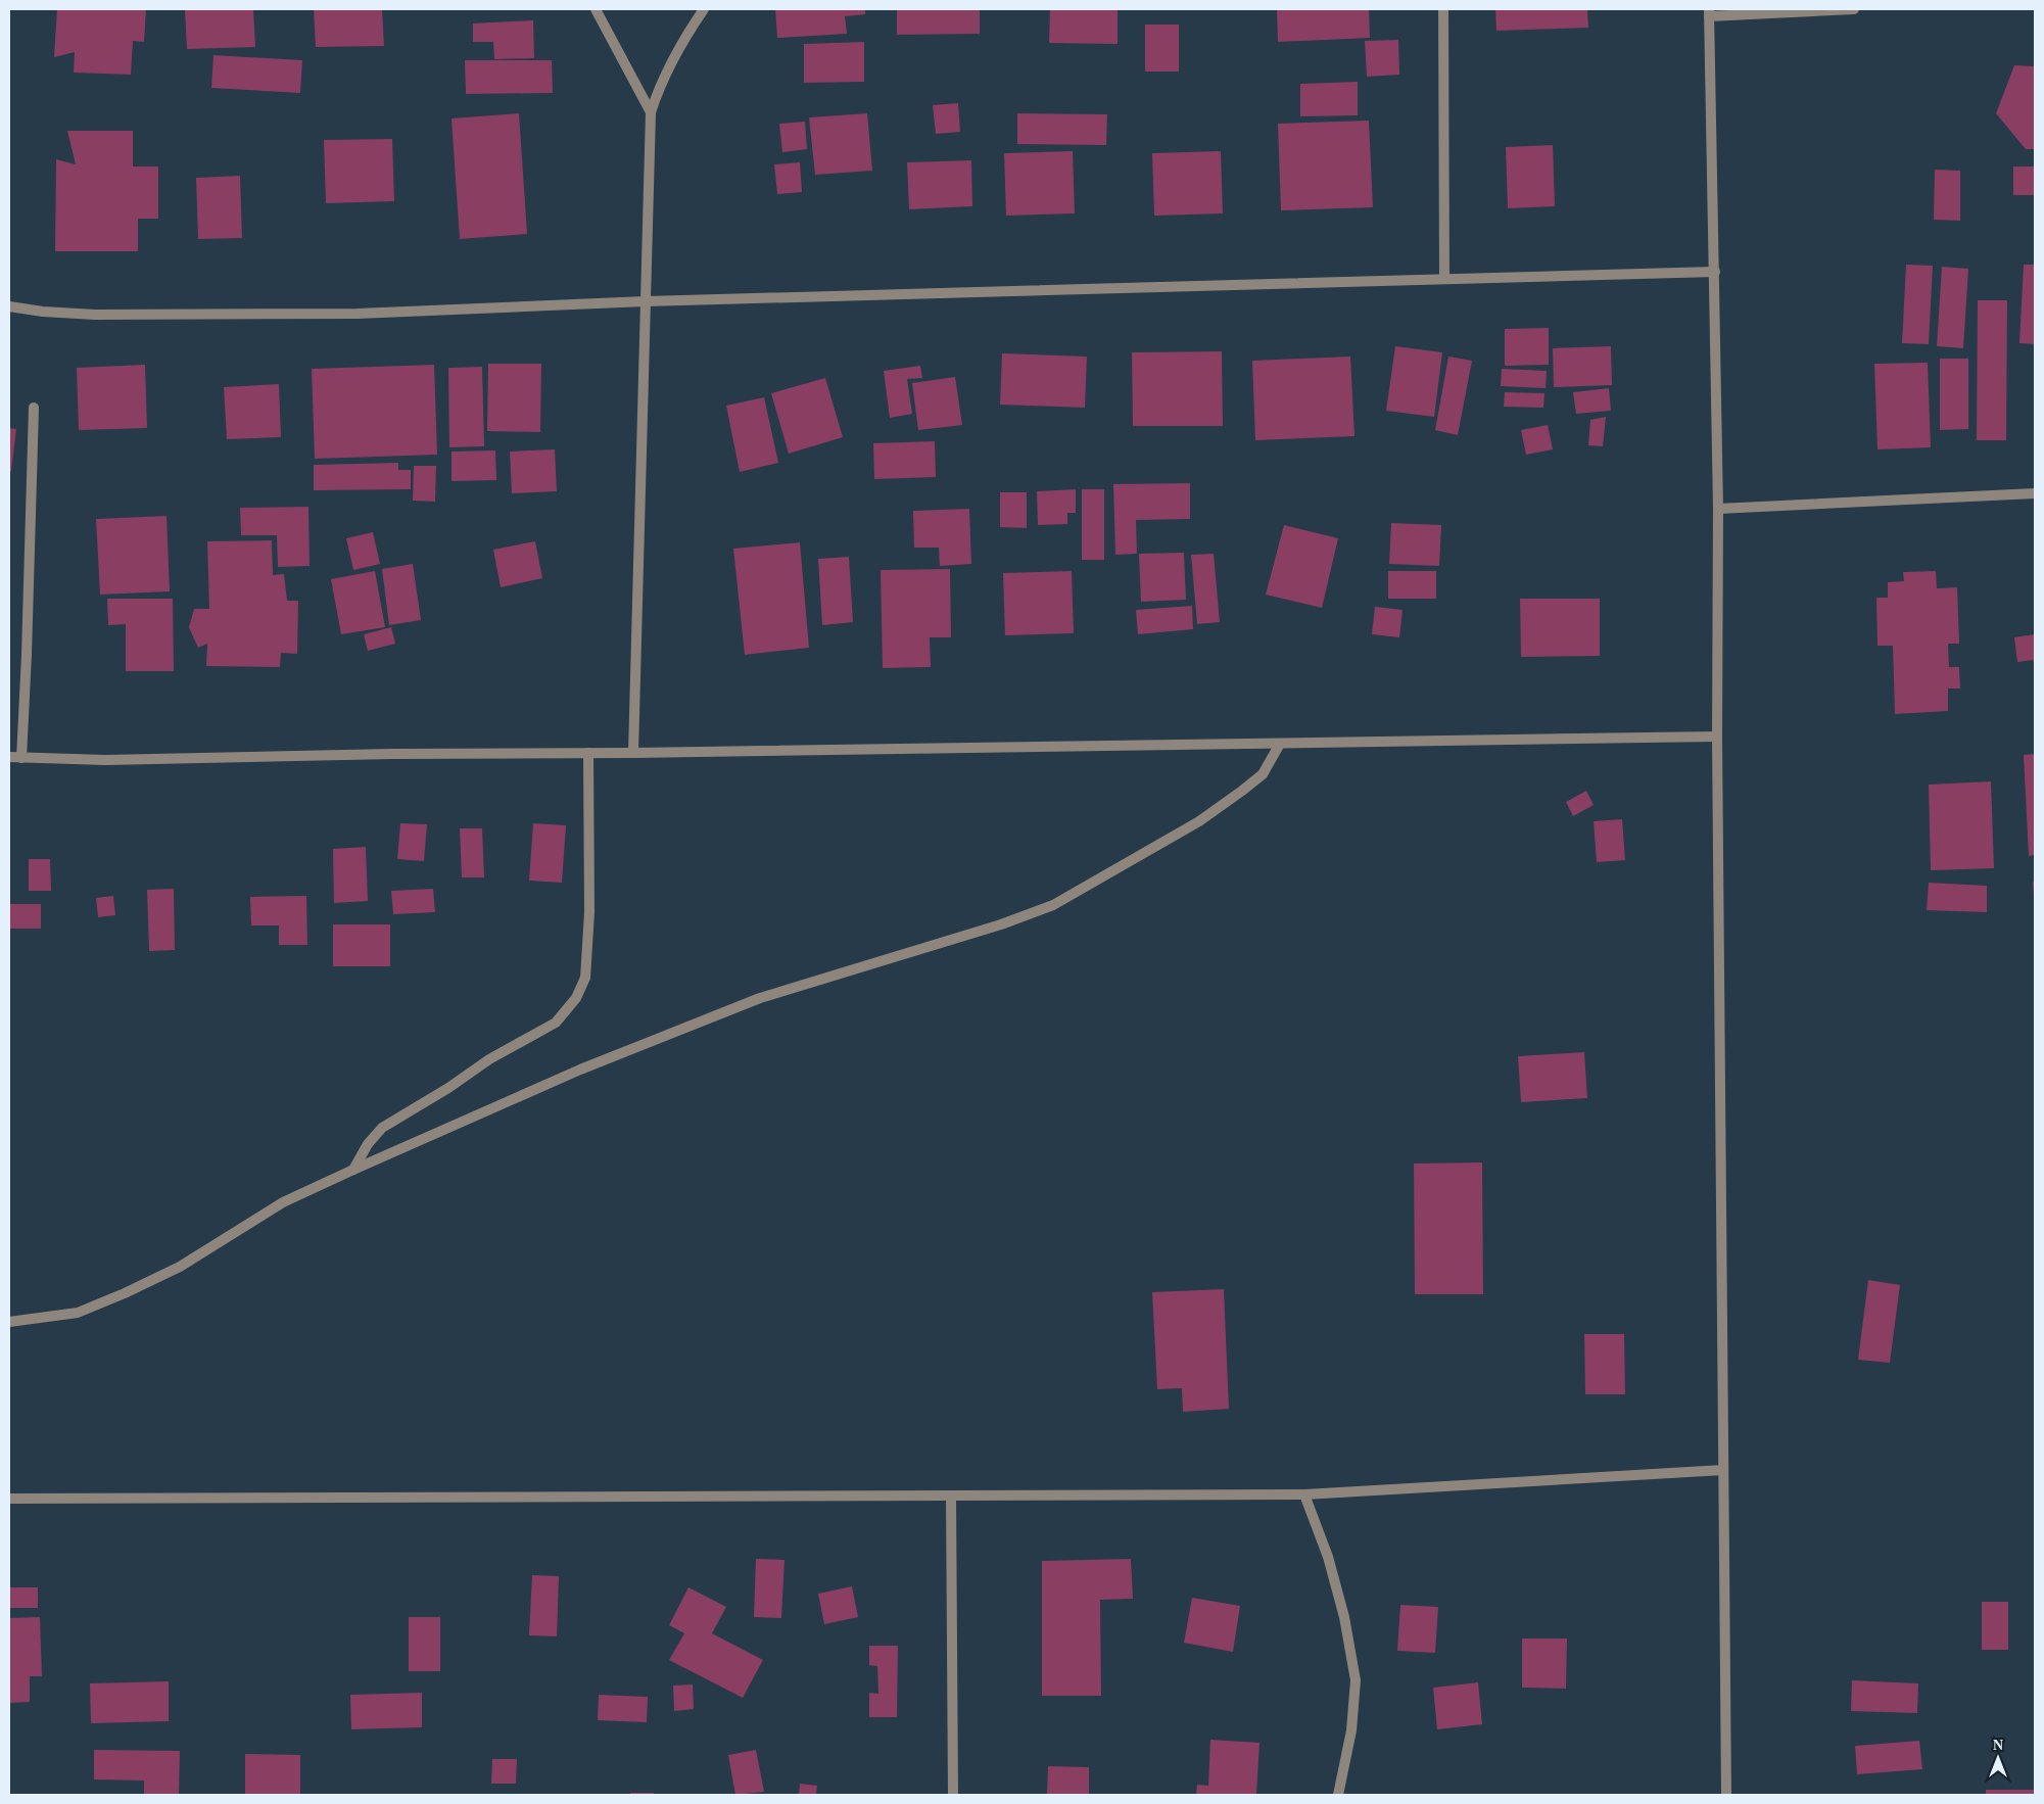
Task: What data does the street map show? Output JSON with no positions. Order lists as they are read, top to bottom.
{
  "north": "top"
}
